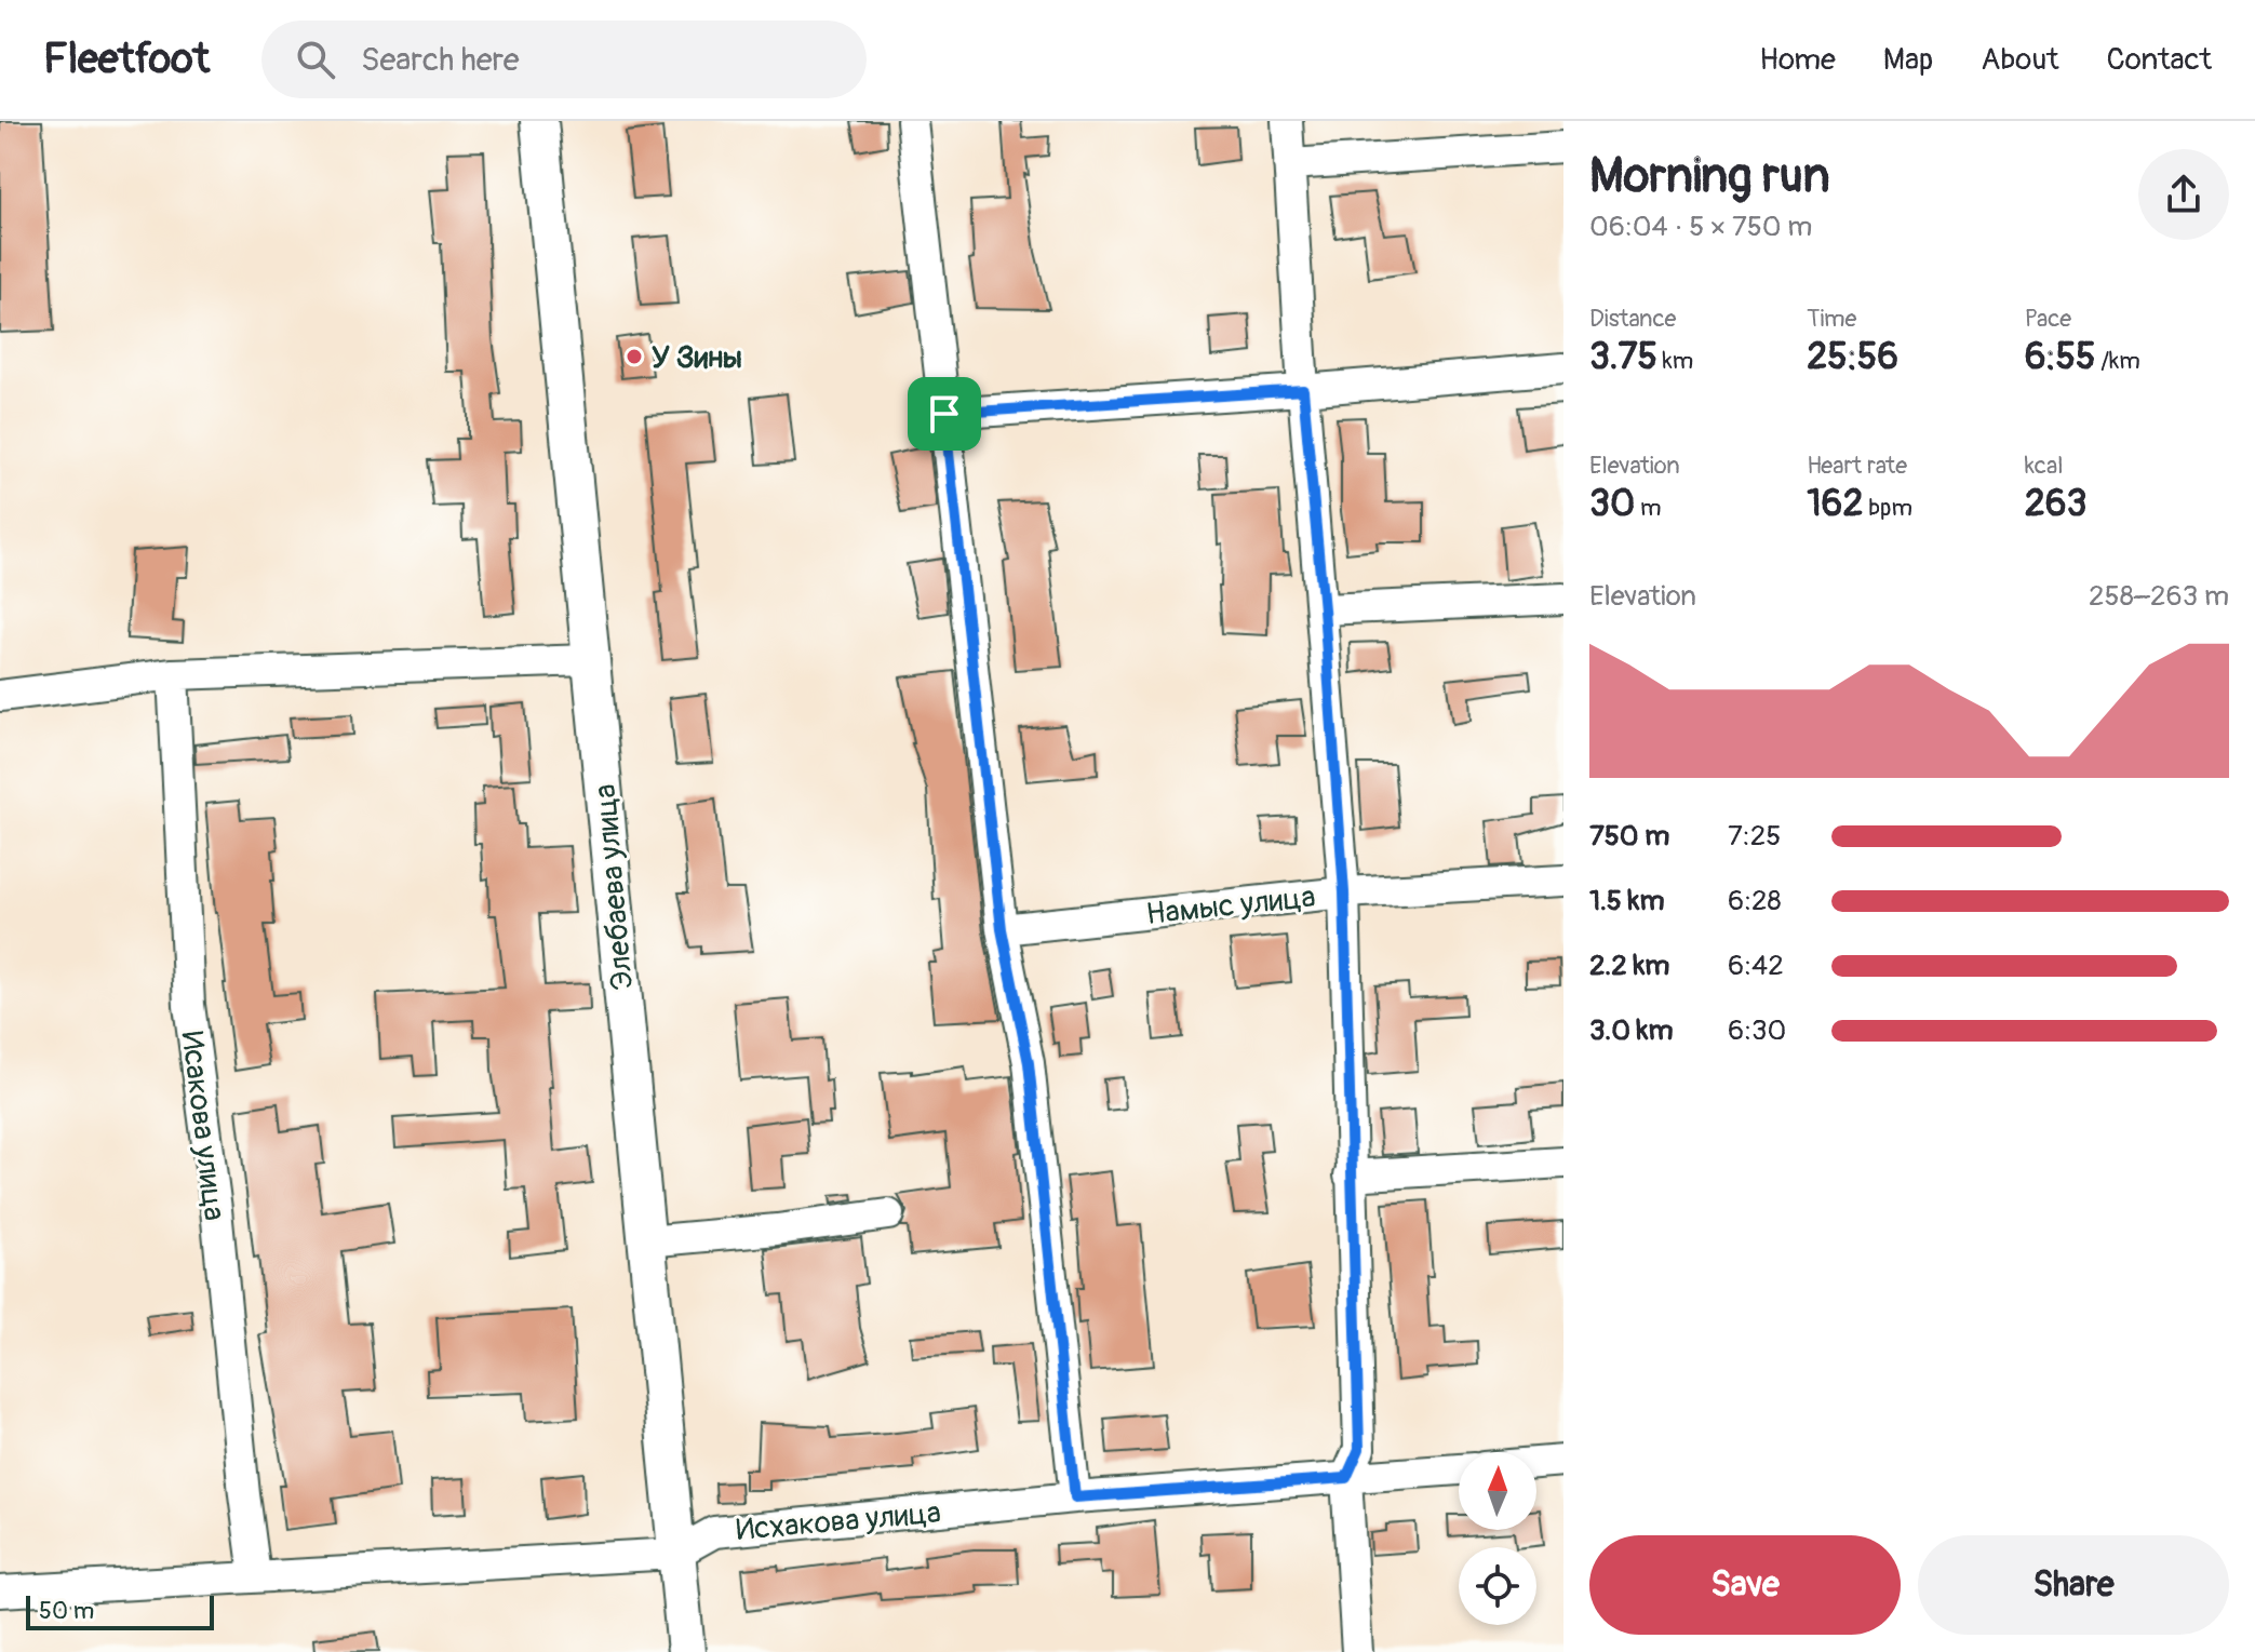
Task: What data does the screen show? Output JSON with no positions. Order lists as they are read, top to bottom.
{
  "streets": {
    "street": [
      "Элебаева улица",
      "Намыс улица",
      "Исакова улица",
      "Исхакова улица"
    ]
  },
  "crossings": [
    ["Элебаева улица", "Исхакова улица"],
    ["Исакова улица", "Исхакова улица"]
  ],
  "places": ["У Зины"],
  "scale_bar": "50 m",
  "north": "top",
  "page": {
    "header": "Fleetfoot",
    "search": "Search here",
    "nav": [
      "Home",
      "Map",
      "About",
      "Contact"
    ],
    "heading": ["Morning run", "06:04 · 5 × 750 m"],
    "stats": [
      ["Distance", "3.75 km"],
      ["Time", "25:56"],
      ["Pace", "6:55 /km"],
      ["Elevation", "30 m"],
      ["Heart rate", "162 bpm"],
      ["kcal", "263"]
    ],
    "chart": ["Elevation", "258–263 m"],
    "list": [
      {
        "name": "750 m",
        "note": "7:25"
      },
      {
        "name": "1.5 km",
        "note": "6:28"
      },
      {
        "name": "2.2 km",
        "note": "6:42"
      },
      {
        "name": "3.0 km",
        "note": "6:30"
      }
    ],
    "buttons": ["Save", "Share"],
    "scale": "50 m"
  }
}
